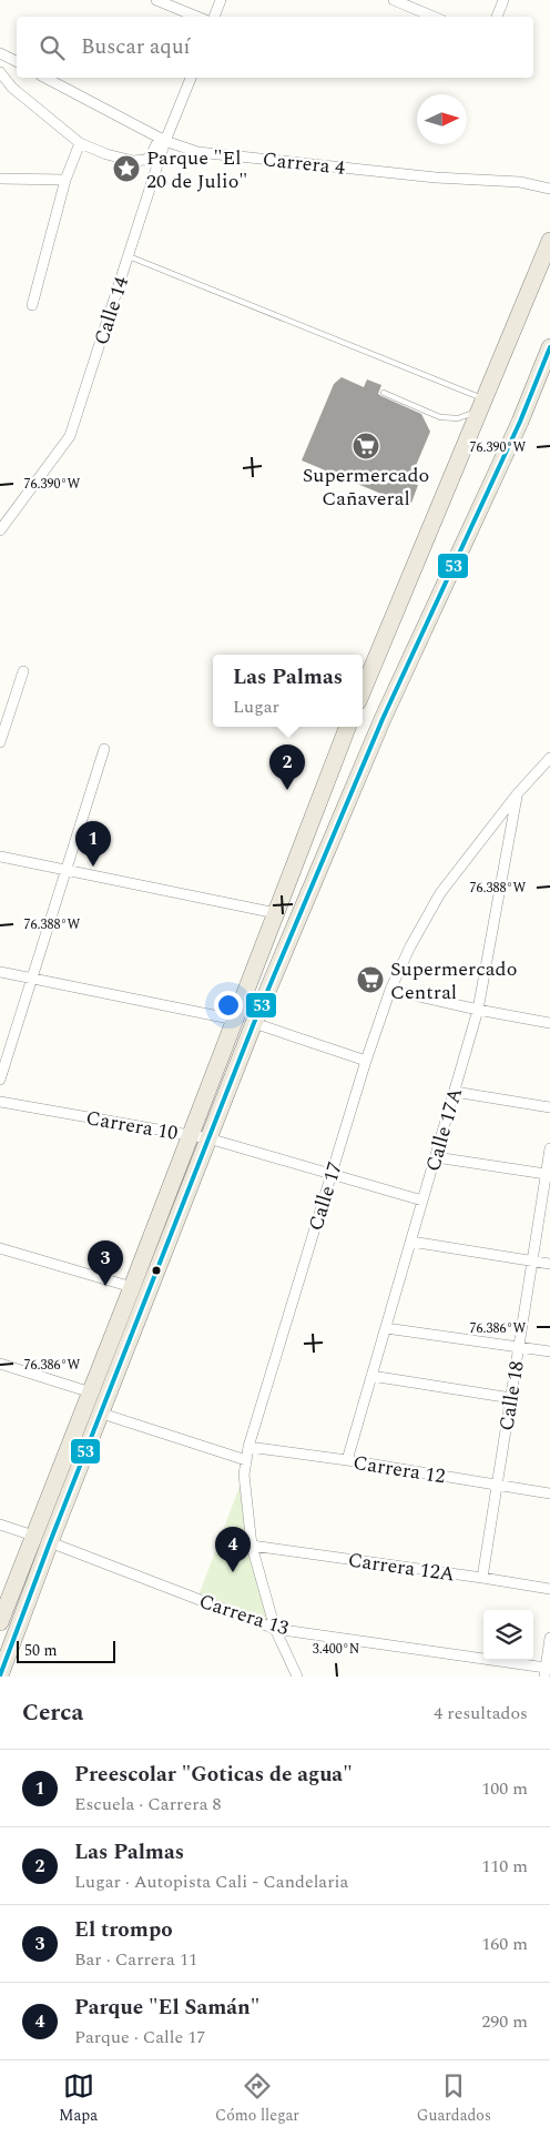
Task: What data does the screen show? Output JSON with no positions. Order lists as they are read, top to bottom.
{
  "streets": {
    "street": [
      "Carrera 4",
      "Calle 14",
      "Carrera 10",
      "Calle 17A",
      "Calle 17",
      "Calle 18",
      "Carrera 12",
      "Carrera 12A",
      "Carrera 13"
    ]
  },
  "crossings": [
    ["Carrera 4", "Calle 14"],
    ["Carrera 10", "Calle 17A"],
    ["Carrera 10", "Calle 17"],
    ["Calle 17A", "Calle 17"],
    ["Calle 17A", "Carrera 12"],
    ["Calle 17", "Carrera 12"],
    ["Calle 17", "Carrera 12A"],
    ["Calle 17", "Carrera 13"],
    ["Calle 18", "Carrera 12"],
    ["Calle 18", "Carrera 12A"]
  ],
  "places": {
    "place": ["Parque \"El 20 de Julio\""],
    "supermarket": ["Supermercado Cañaveral", "Supermercado Central"]
  },
  "lines": ["transit line 53"],
  "scale_bar": "50 m",
  "north": "right",
  "page": {
    "search": "Buscar aquí",
    "popup": ["Las Palmas", "Lugar"],
    "pins": [
      "2",
      "1",
      "3",
      "4"
    ],
    "scale": "50 m",
    "heading": ["Cerca", "4 resultados"],
    "list": [
      {
        "mark": "1",
        "name": "Preescolar \"Goticas de agua\"",
        "note": "Escuela · Carrera 8",
        "value": "100 m"
      },
      {
        "mark": "2",
        "name": "Las Palmas",
        "note": "Lugar · Autopista Cali - Candelaria",
        "value": "110 m"
      },
      {
        "mark": "3",
        "name": "El trompo",
        "note": "Bar · Carrera 11",
        "value": "160 m"
      },
      {
        "mark": "4",
        "name": "Parque \"El Samán\"",
        "note": "Parque · Calle 17",
        "value": "290 m"
      }
    ],
    "nav": ["Mapa", "Cómo llegar", "Guardados"]
  },
  "coordinates": [
    "76.390°W",
    "76.388°W",
    "76.386°W",
    "3.400°N"
  ]
}
